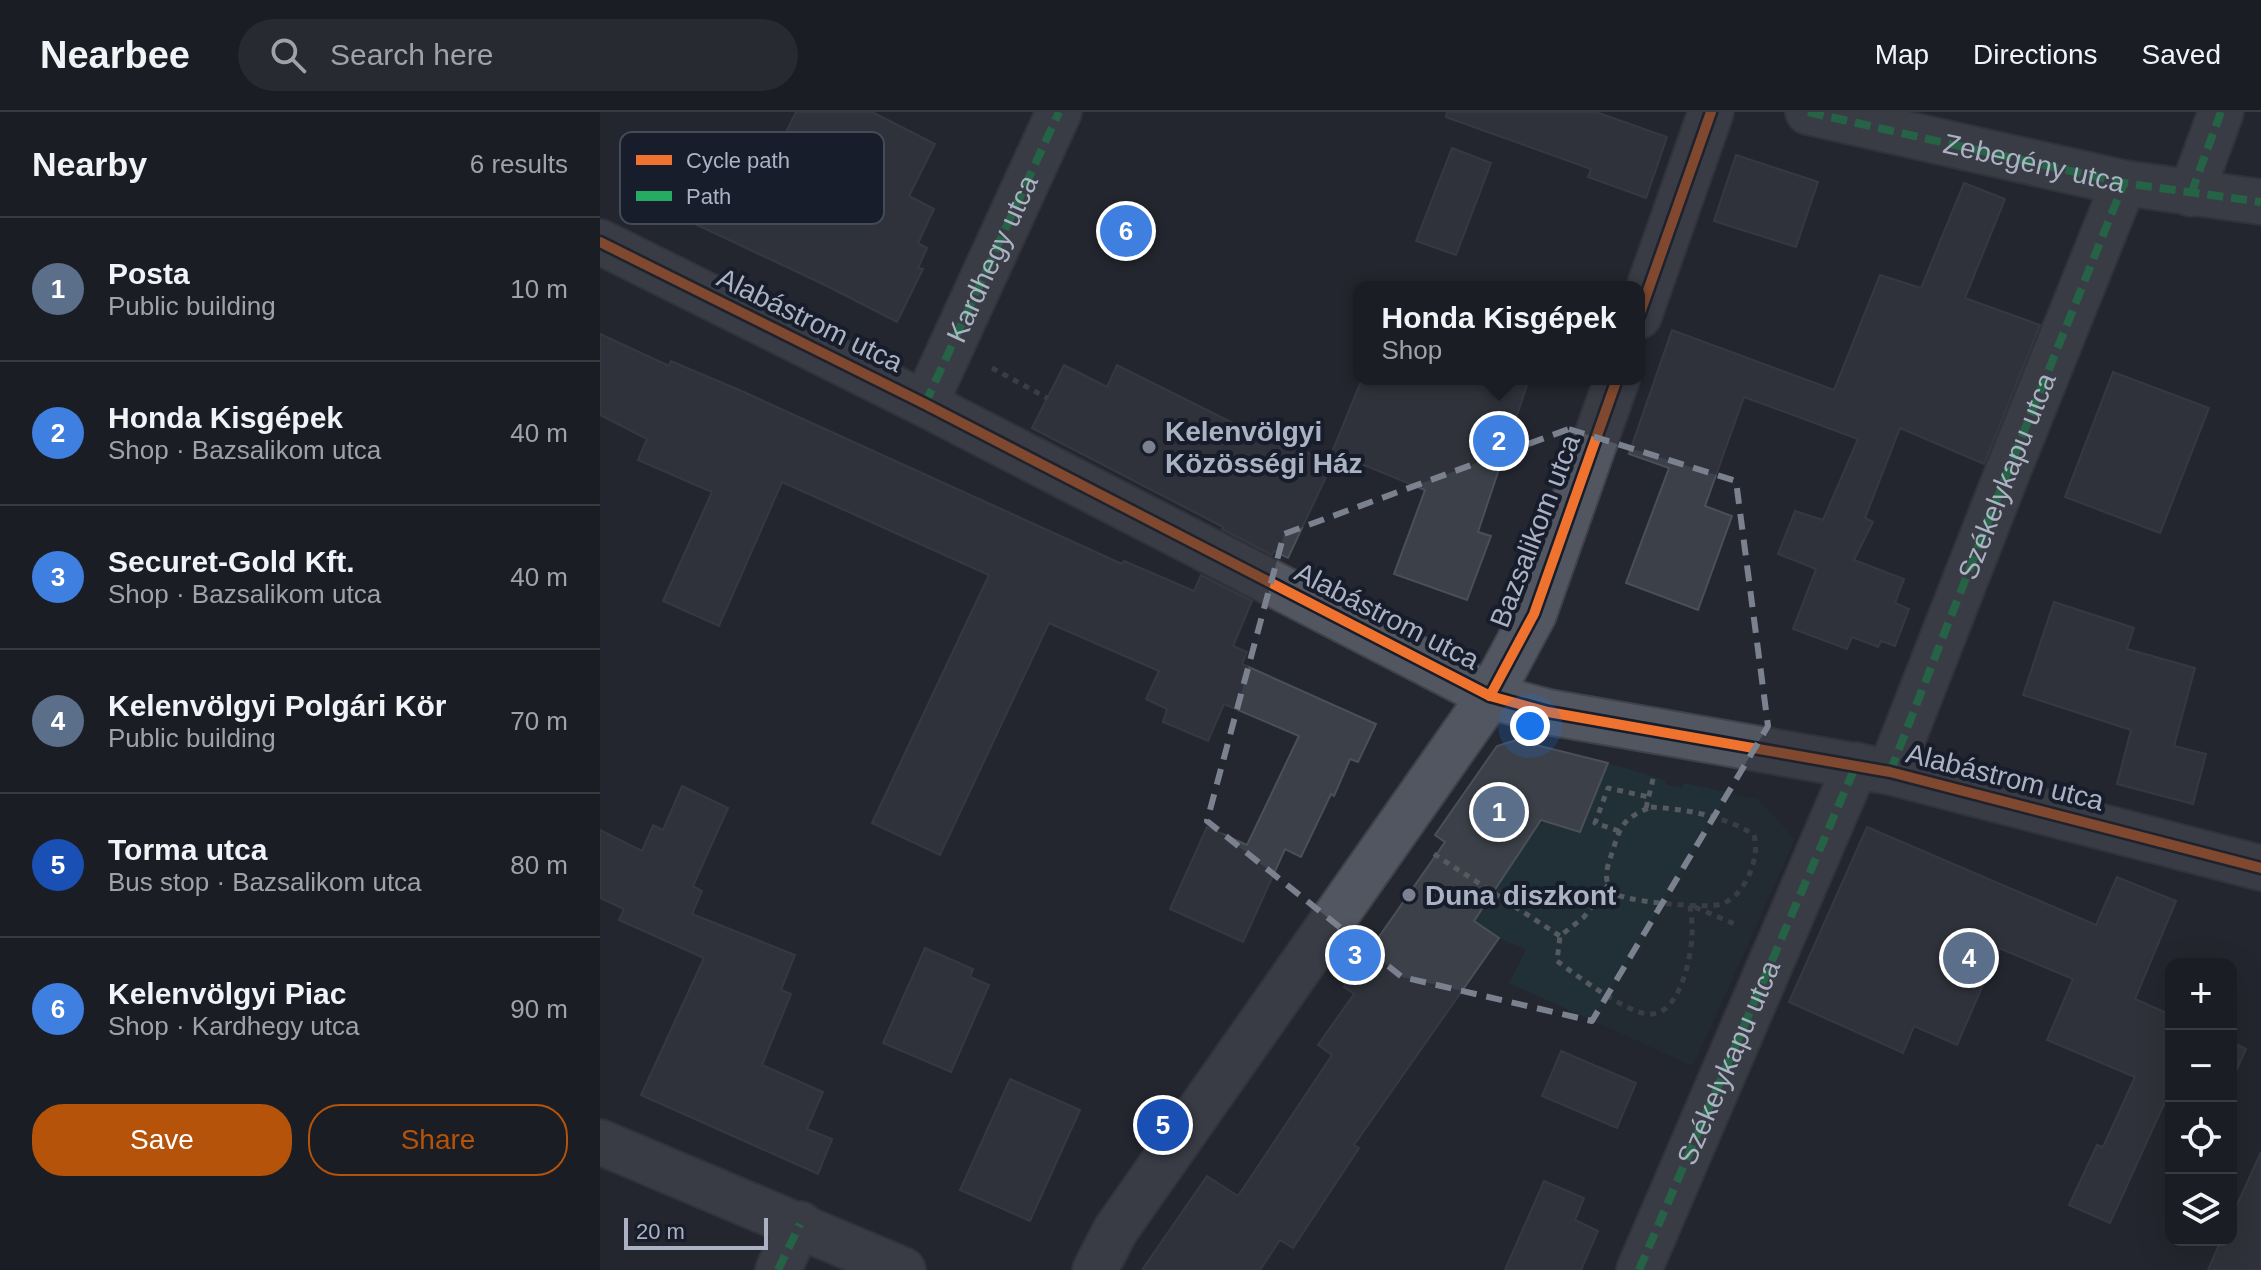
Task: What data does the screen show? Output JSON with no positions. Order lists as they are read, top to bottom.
{
  "streets": {
    "street": [
      "Zebegény utca",
      "Kardhegy utca",
      "Alabástrom utca",
      "Székelykapu utca",
      "Bazsalikom utca"
    ]
  },
  "crossings": [
    ["Zebegény utca", "Székelykapu utca"],
    ["Kardhegy utca", "Alabástrom utca"],
    ["Alabástrom utca", "Székelykapu utca"],
    ["Alabástrom utca", "Bazsalikom utca"]
  ],
  "places": ["Kelenvölgyi Közösségi Ház", "Duna diszkont"],
  "legend": ["Cycle path", "Path"],
  "scale_bar": "20 m",
  "page": {
    "header": "Nearbee",
    "search": "Search here",
    "nav": ["Map", "Directions", "Saved"],
    "heading": ["Nearby", "6 results"],
    "pins": [
      "6",
      "2",
      "1",
      "3",
      "4",
      "5"
    ],
    "list": [
      {
        "mark": "1",
        "name": "Posta",
        "note": "Public building",
        "value": "10 m"
      },
      {
        "mark": "2",
        "name": "Honda Kisgépek",
        "note": "Shop · Bazsalikom utca",
        "value": "40 m"
      },
      {
        "mark": "3",
        "name": "Securet-Gold Kft.",
        "note": "Shop · Bazsalikom utca",
        "value": "40 m"
      },
      {
        "mark": "4",
        "name": "Kelenvölgyi Polgári Kör",
        "note": "Public building",
        "value": "70 m"
      },
      {
        "mark": "5",
        "name": "Torma utca",
        "note": "Bus stop · Bazsalikom utca",
        "value": "80 m"
      },
      {
        "mark": "6",
        "name": "Kelenvölgyi Piac",
        "note": "Shop · Kardhegy utca",
        "value": "90 m"
      }
    ],
    "popup": ["Honda Kisgépek", "Shop"],
    "map_buttons": ["+", "−"],
    "buttons": ["Save", "Share"],
    "scale": "20 m"
  }
}
